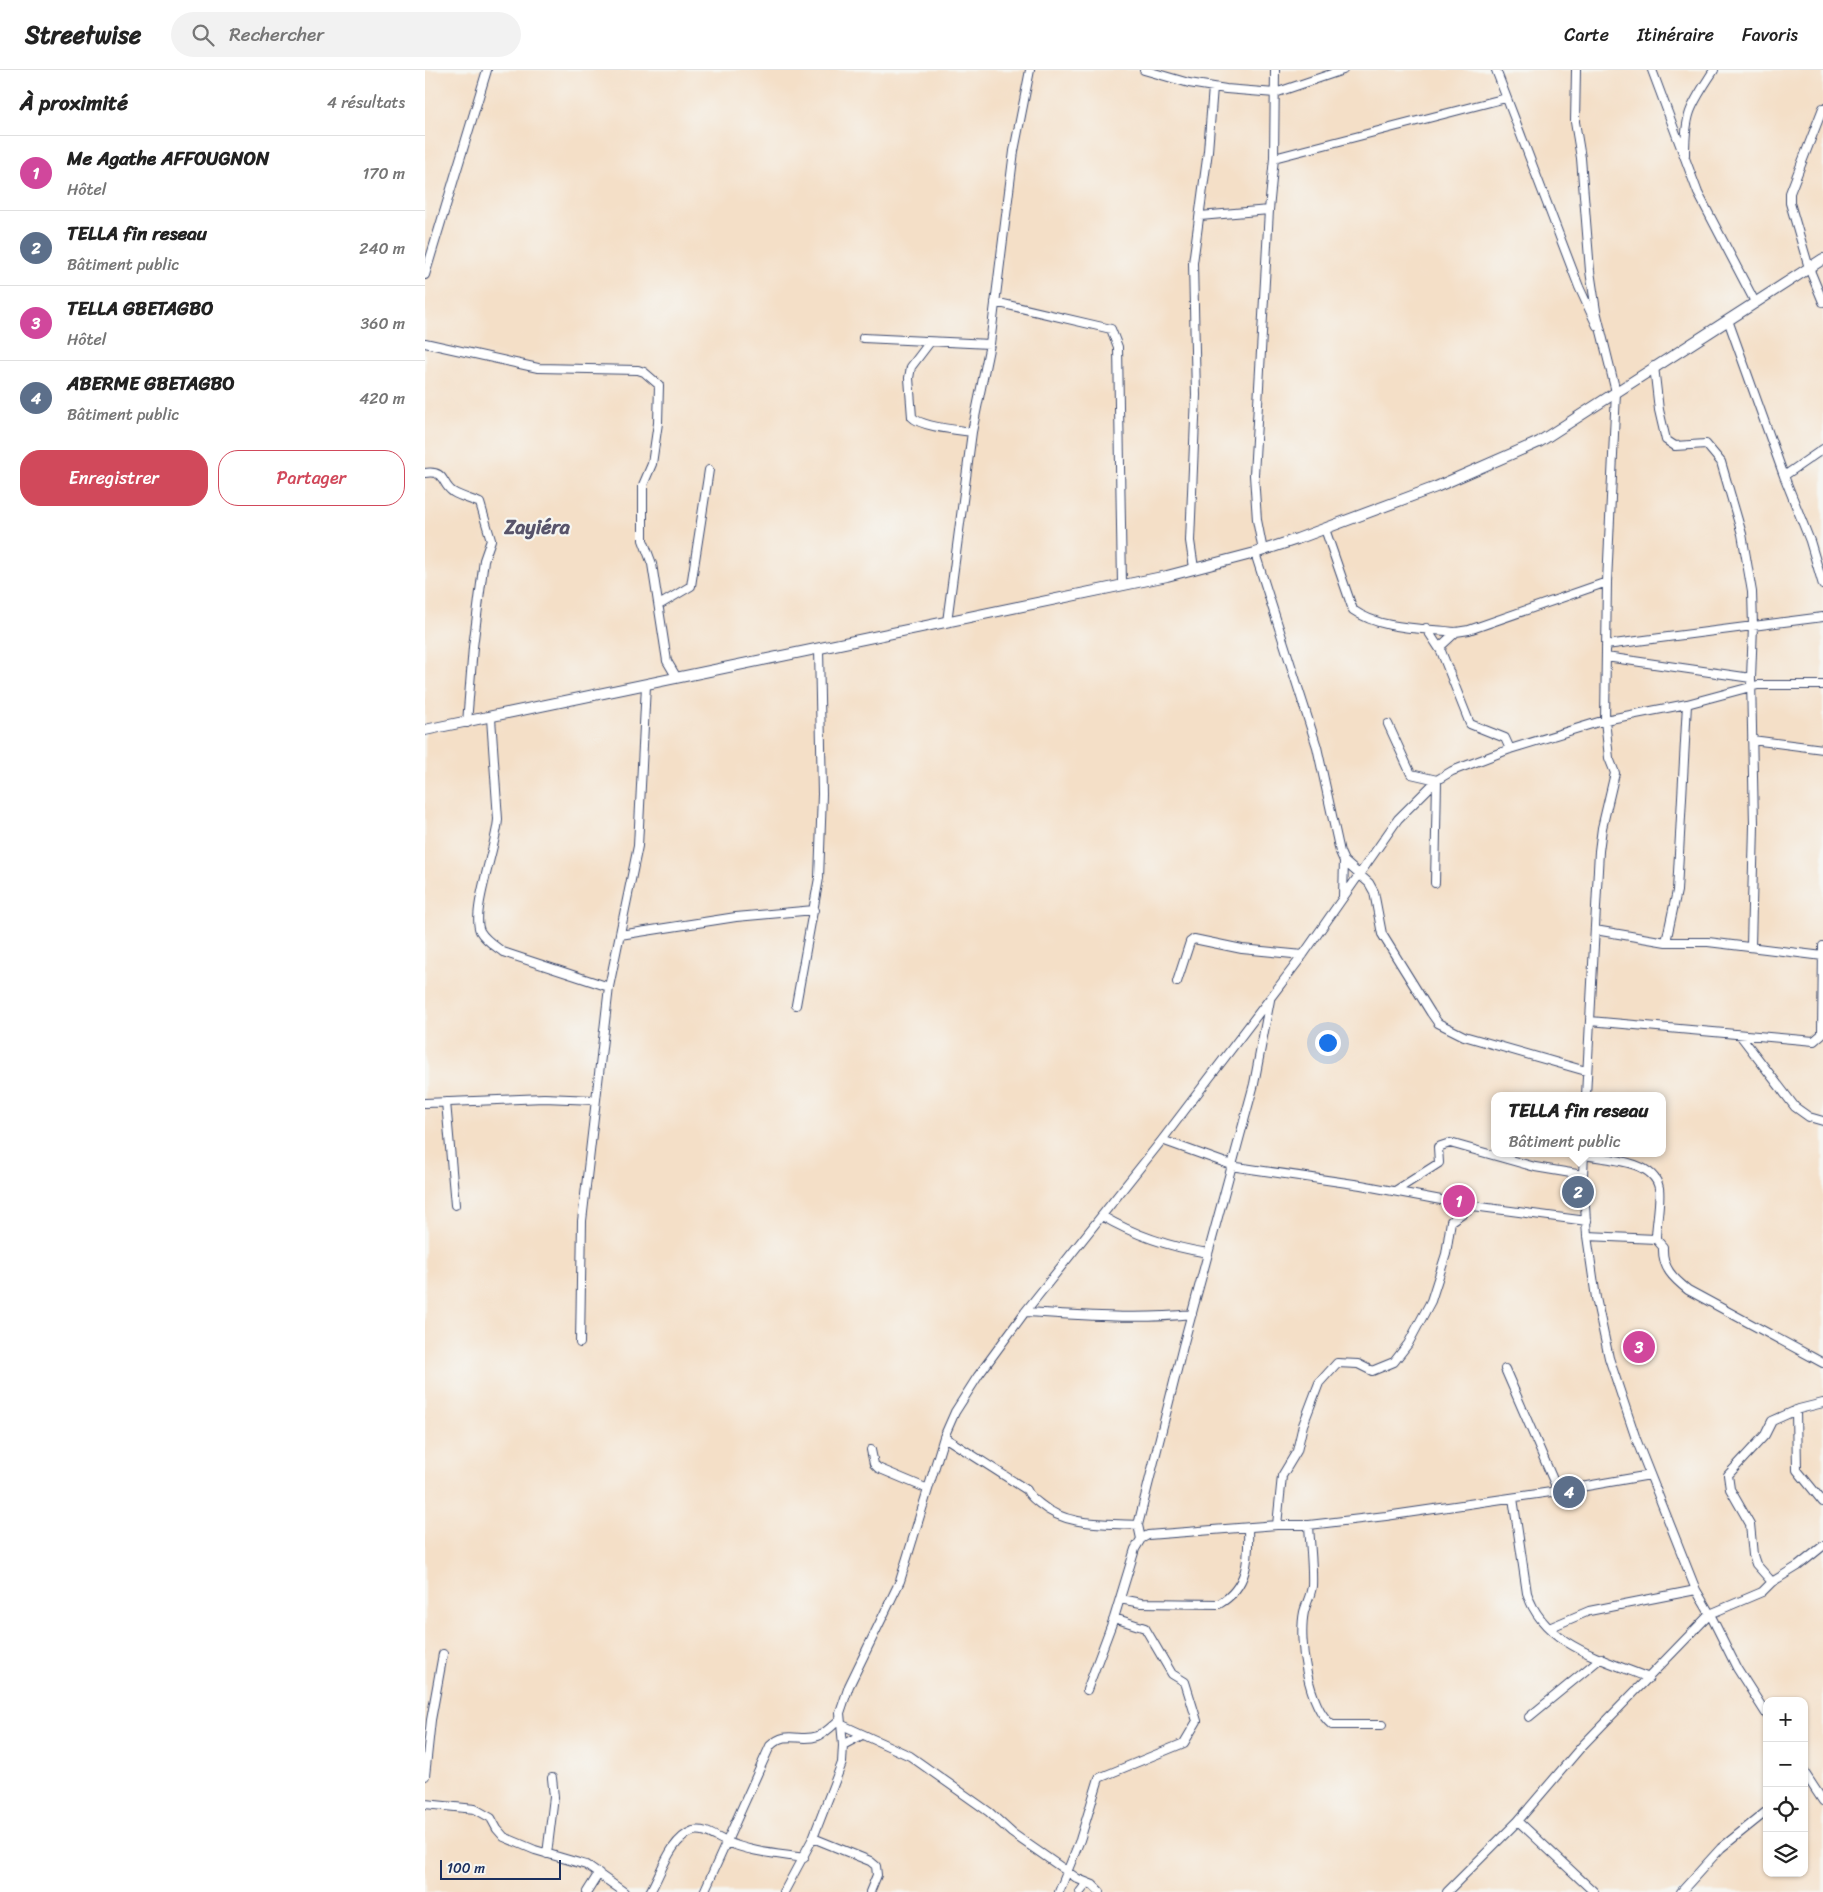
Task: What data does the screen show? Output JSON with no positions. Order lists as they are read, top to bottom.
{
  "districts": ["Zayiéra"],
  "scale_bar": "100 m",
  "page": {
    "header": "Streetwise",
    "search": "Rechercher",
    "nav": ["Carte", "Itinéraire", "Favoris"],
    "heading": ["À proximité", "4 résultats"],
    "list": [
      {
        "mark": "1",
        "name": "Me Agathe AFFOUGNON",
        "note": "Hôtel",
        "value": "170 m"
      },
      {
        "mark": "2",
        "name": "TELLA fin reseau",
        "note": "Bâtiment public",
        "value": "240 m"
      },
      {
        "mark": "3",
        "name": "TELLA GBETAGBO",
        "note": "Hôtel",
        "value": "360 m"
      },
      {
        "mark": "4",
        "name": "ABERME GBETAGBO",
        "note": "Bâtiment public",
        "value": "420 m"
      }
    ],
    "buttons": ["Enregistrer", "Partager"],
    "popup": ["TELLA fin reseau", "Bâtiment public"],
    "pins": [
      "2",
      "1",
      "3",
      "4"
    ],
    "map_buttons": ["+", "−"],
    "scale": "100 m"
  }
}
